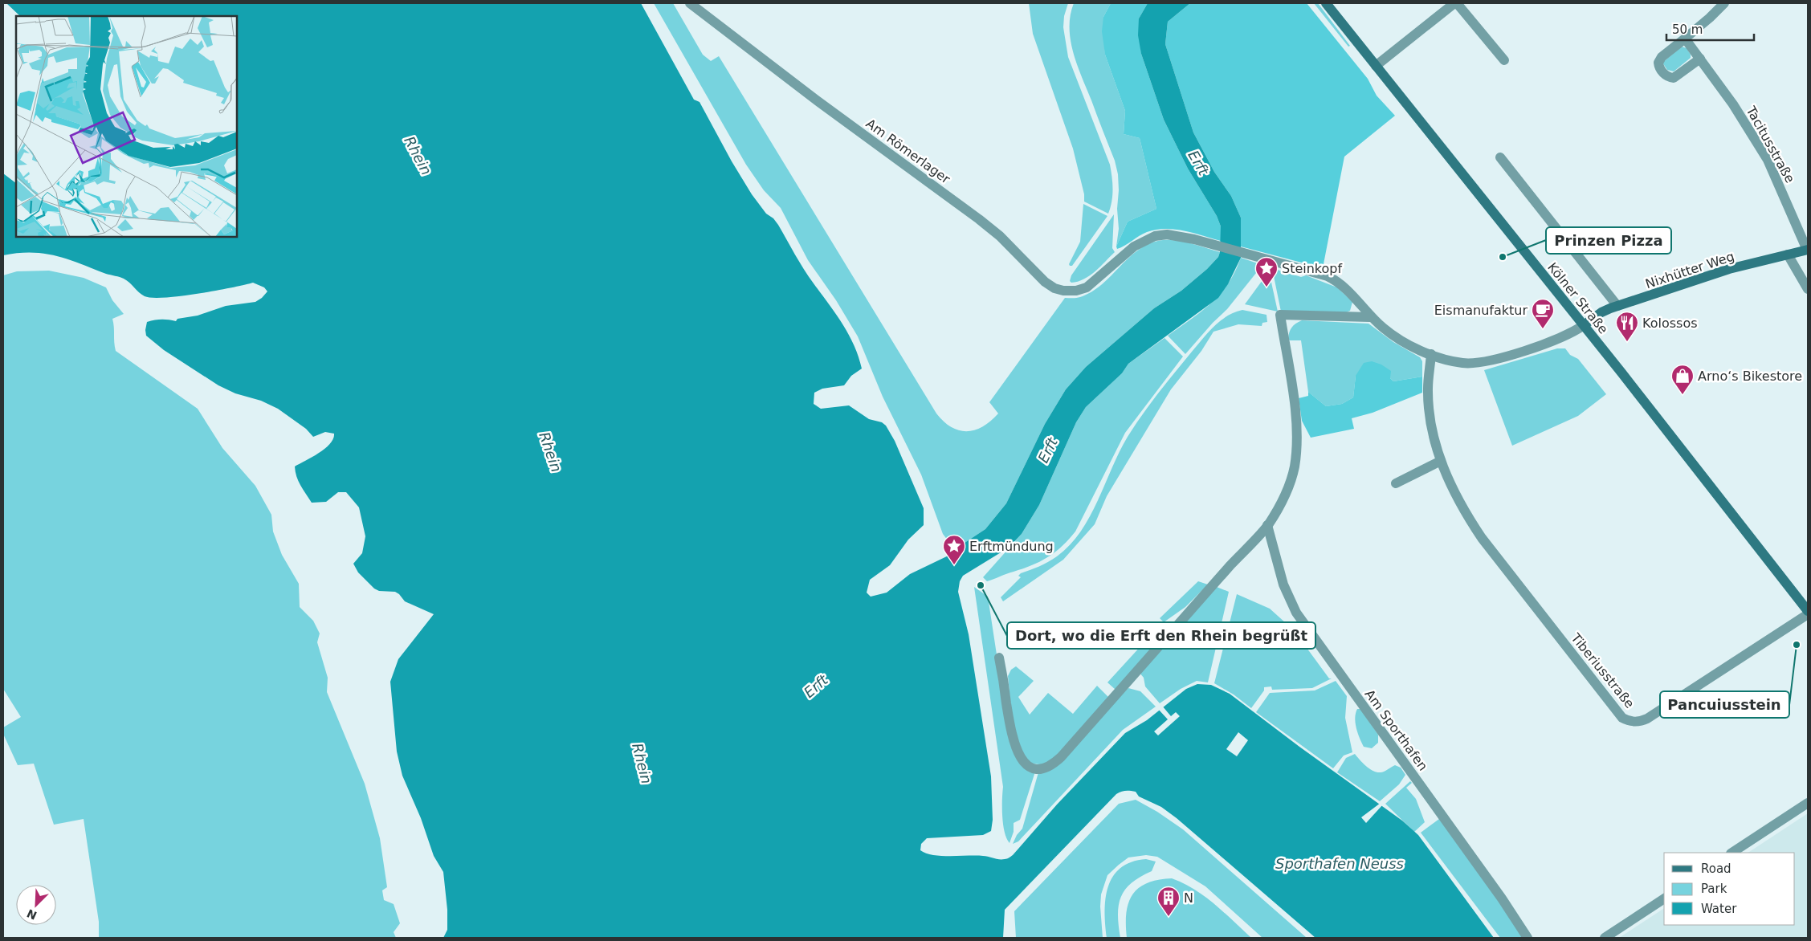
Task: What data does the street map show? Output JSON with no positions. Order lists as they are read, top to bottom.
{
  "streets": {
    "main road": ["Nixhütter Weg", "Kölner Straße"],
    "street": [
      "Tacitusstraße",
      "Am Römerlager",
      "Tiberiusstraße",
      "Am Sporthafen"
    ]
  },
  "crossings": [
    ["Tacitusstraße", "Nixhütter Weg"],
    ["Nixhütter Weg", "Kölner Straße"]
  ],
  "water": ["Rhein", "Erft", "Sporthafen Neuss"],
  "places": {
    "other": ["Prinzen Pizza", "Dort, wo die Erft den Rhein begrüßt", "Pancuiusstein"],
    "place": ["Steinkopf", "Erftmündung"],
    "cafe": ["Eismanufaktur"],
    "restaurant": ["Kolossos"],
    "shop": ["Arno‘s Bikestore"],
    "building": ["N"]
  },
  "legend": ["Road", "Park", "Water"],
  "scale_bar": "50 m",
  "north": "bottom left"
}
